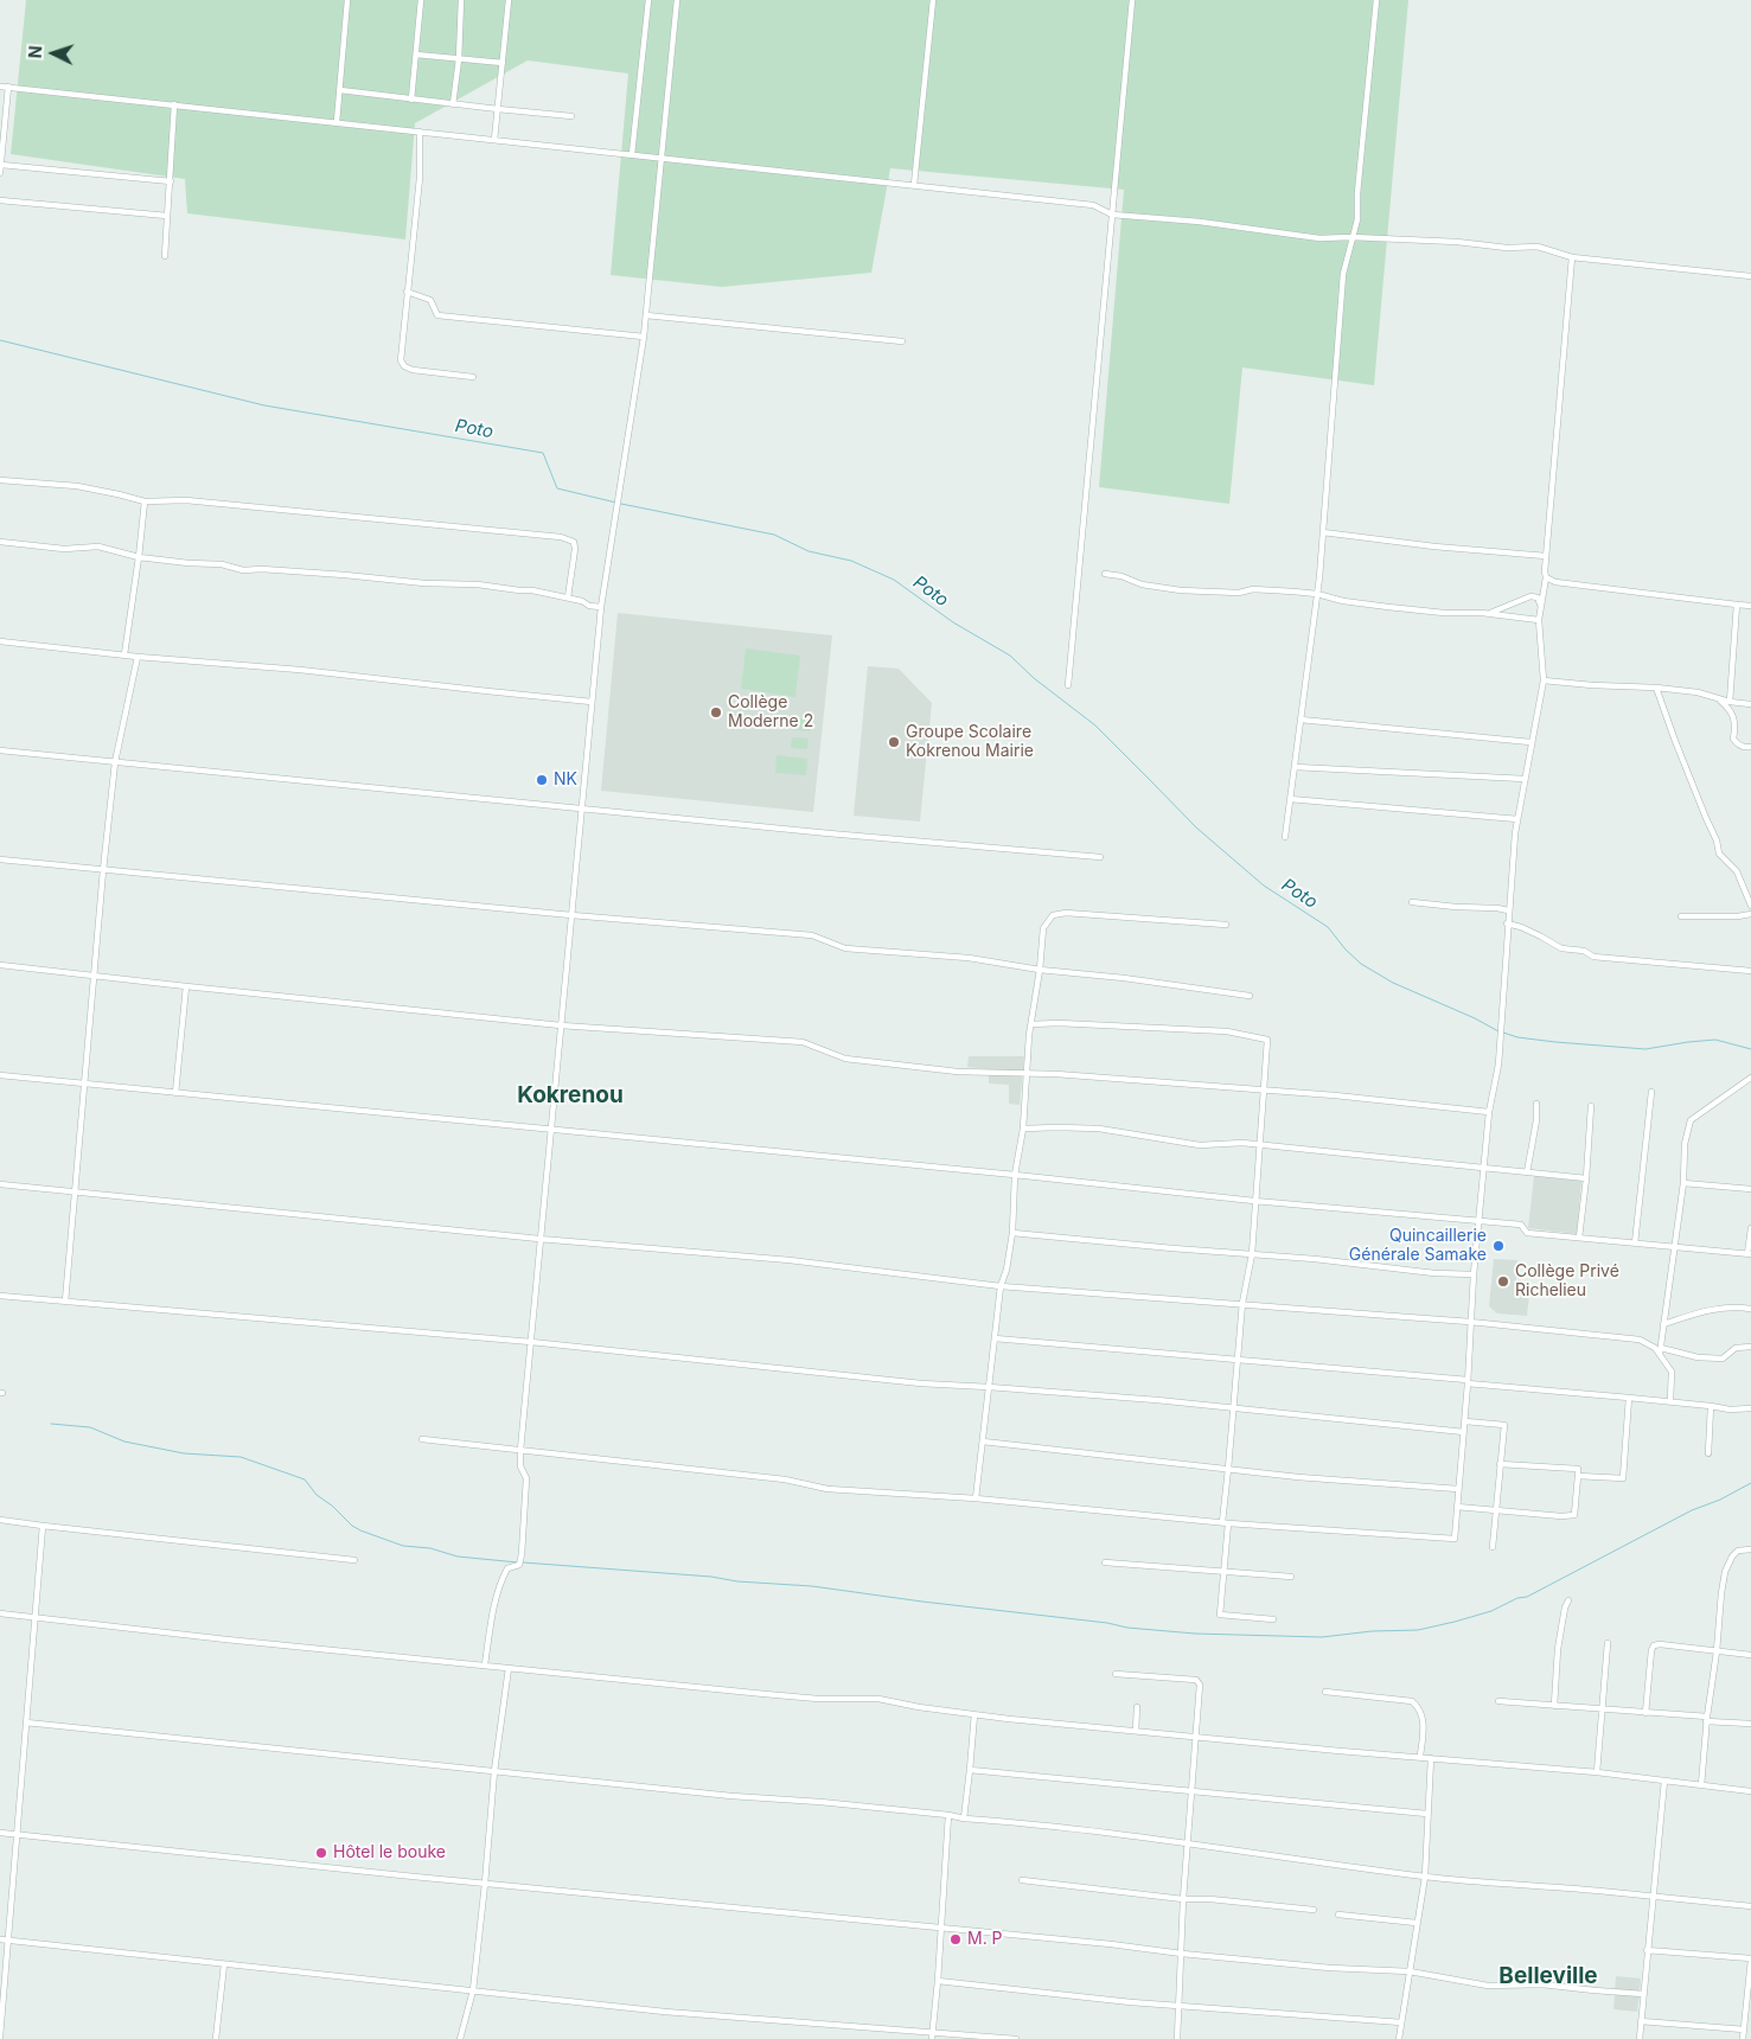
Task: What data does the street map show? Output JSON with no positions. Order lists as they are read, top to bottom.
{
  "districts": ["Kokrenou", "Belleville"],
  "water": ["Poto"],
  "places": [
    "Collège Moderne 2",
    "Groupe Scolaire Kokrenou Mairie",
    "NK",
    "Quincaillerie Générale Samake",
    "Collège Privé Richelieu",
    "Hôtel le bouke",
    "M. P"
  ],
  "north": "left"
}
